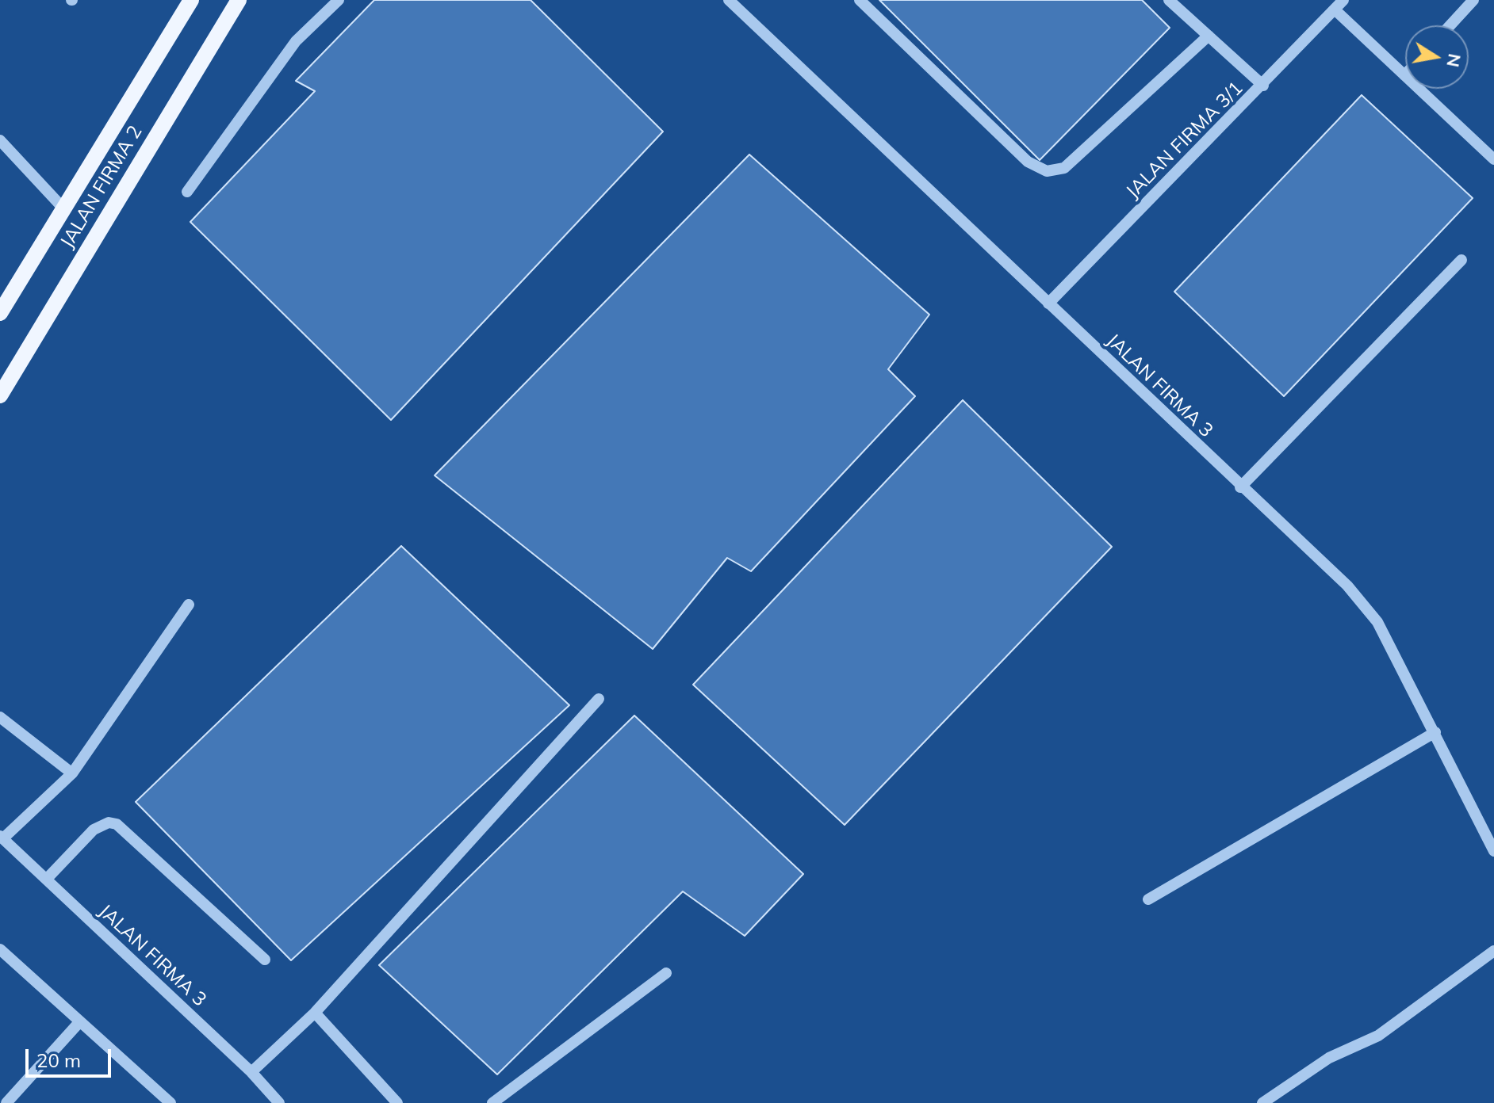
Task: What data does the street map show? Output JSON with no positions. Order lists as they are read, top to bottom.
{
  "streets": {
    "main road": ["JALAN FIRMA 2"],
    "street": ["JALAN FIRMA 3/1", "JALAN FIRMA 3"]
  },
  "crossings": [
    ["JALAN FIRMA 3/1", "JALAN FIRMA 3"]
  ],
  "scale_bar": "20 m",
  "north": "right"
}
